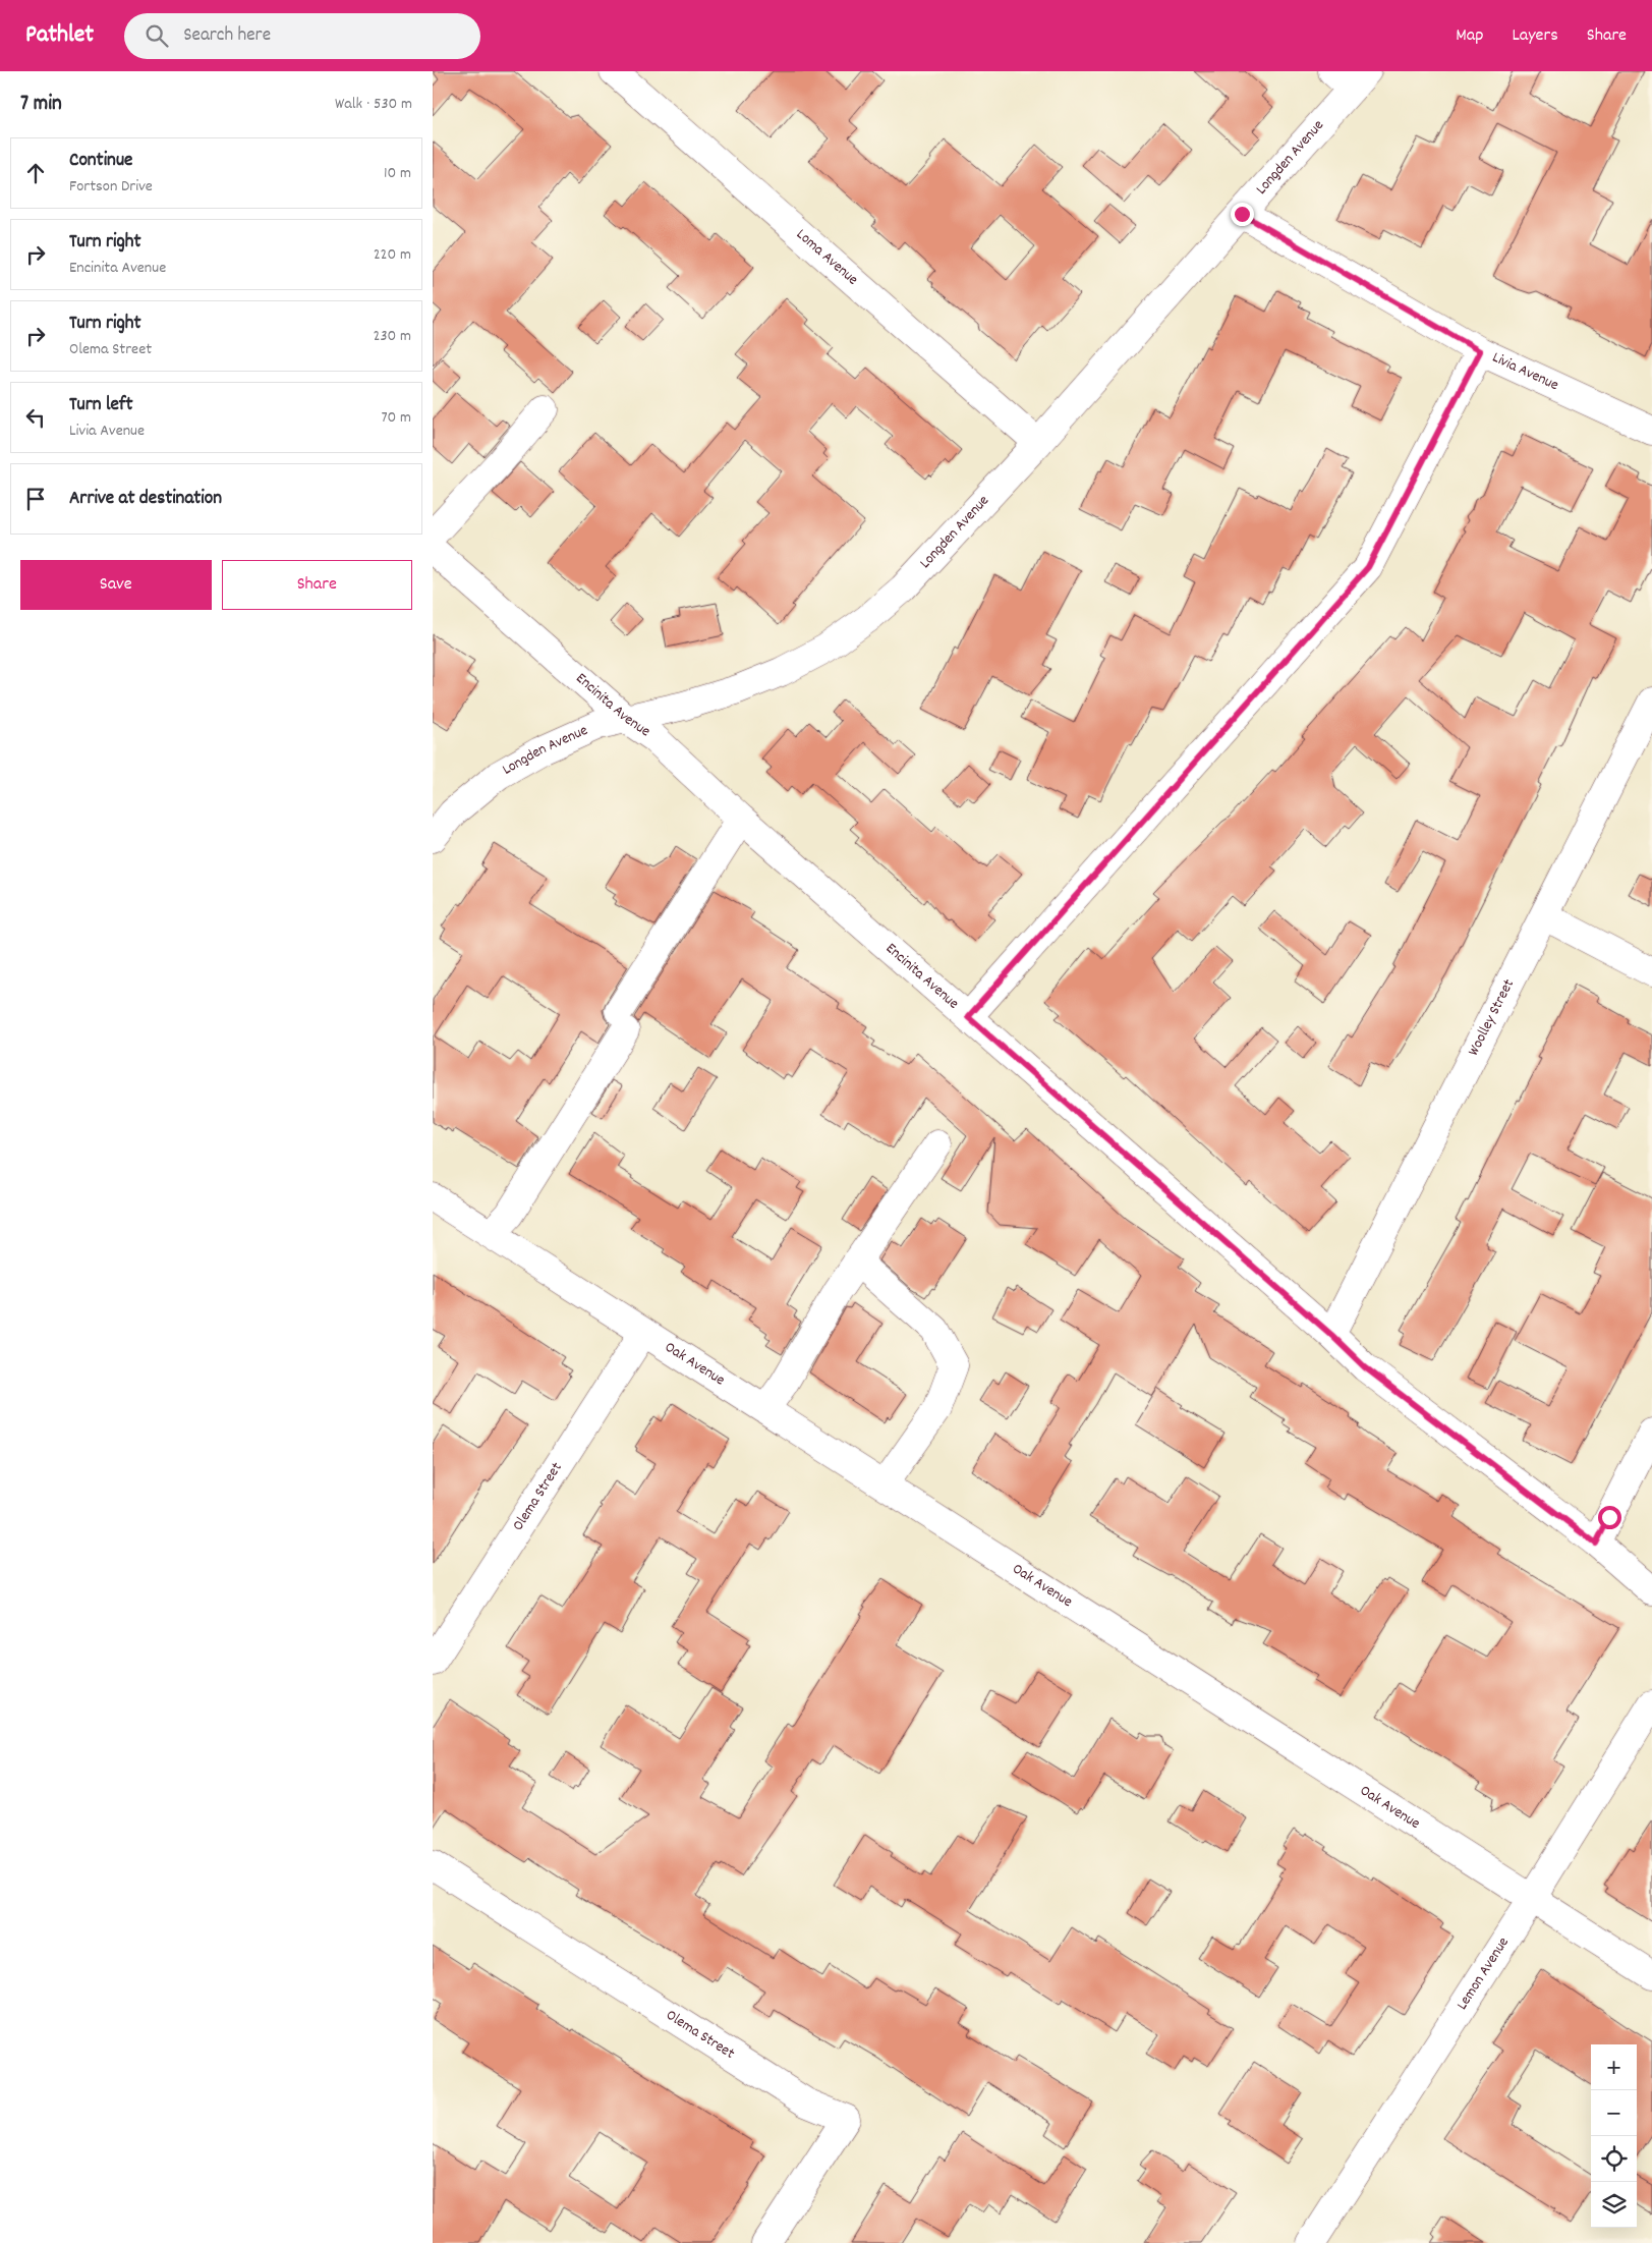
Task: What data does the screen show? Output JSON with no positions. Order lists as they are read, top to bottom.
{
  "streets": {
    "street": [
      "Longden Avenue",
      "Loma Avenue",
      "Livia Avenue",
      "Encinita Avenue",
      "Woolley Street",
      "Oak Avenue",
      "Olema Street",
      "Lemon Avenue"
    ]
  },
  "crossings": [
    ["Longden Avenue", "Loma Avenue"],
    ["Longden Avenue", "Livia Avenue"],
    ["Longden Avenue", "Encinita Avenue"],
    ["Encinita Avenue", "Woolley Street"],
    ["Oak Avenue", "Olema Street"],
    ["Oak Avenue", "Lemon Avenue"]
  ],
  "page": {
    "header": "Pathlet",
    "search": "Search here",
    "nav": ["Map", "Layers", "Share"],
    "heading": ["7 min", "Walk · 530 m"],
    "list": [
      ["Continue", "Fortson Drive", "10 m"],
      ["Turn right", "Encinita Avenue", "220 m"],
      ["Turn right", "Olema Street", "230 m"],
      ["Turn left", "Livia Avenue", "70 m"],
      "Arrive at destination"
    ],
    "buttons": ["Save", "Share"],
    "map_buttons": ["+", "−"]
  }
}
